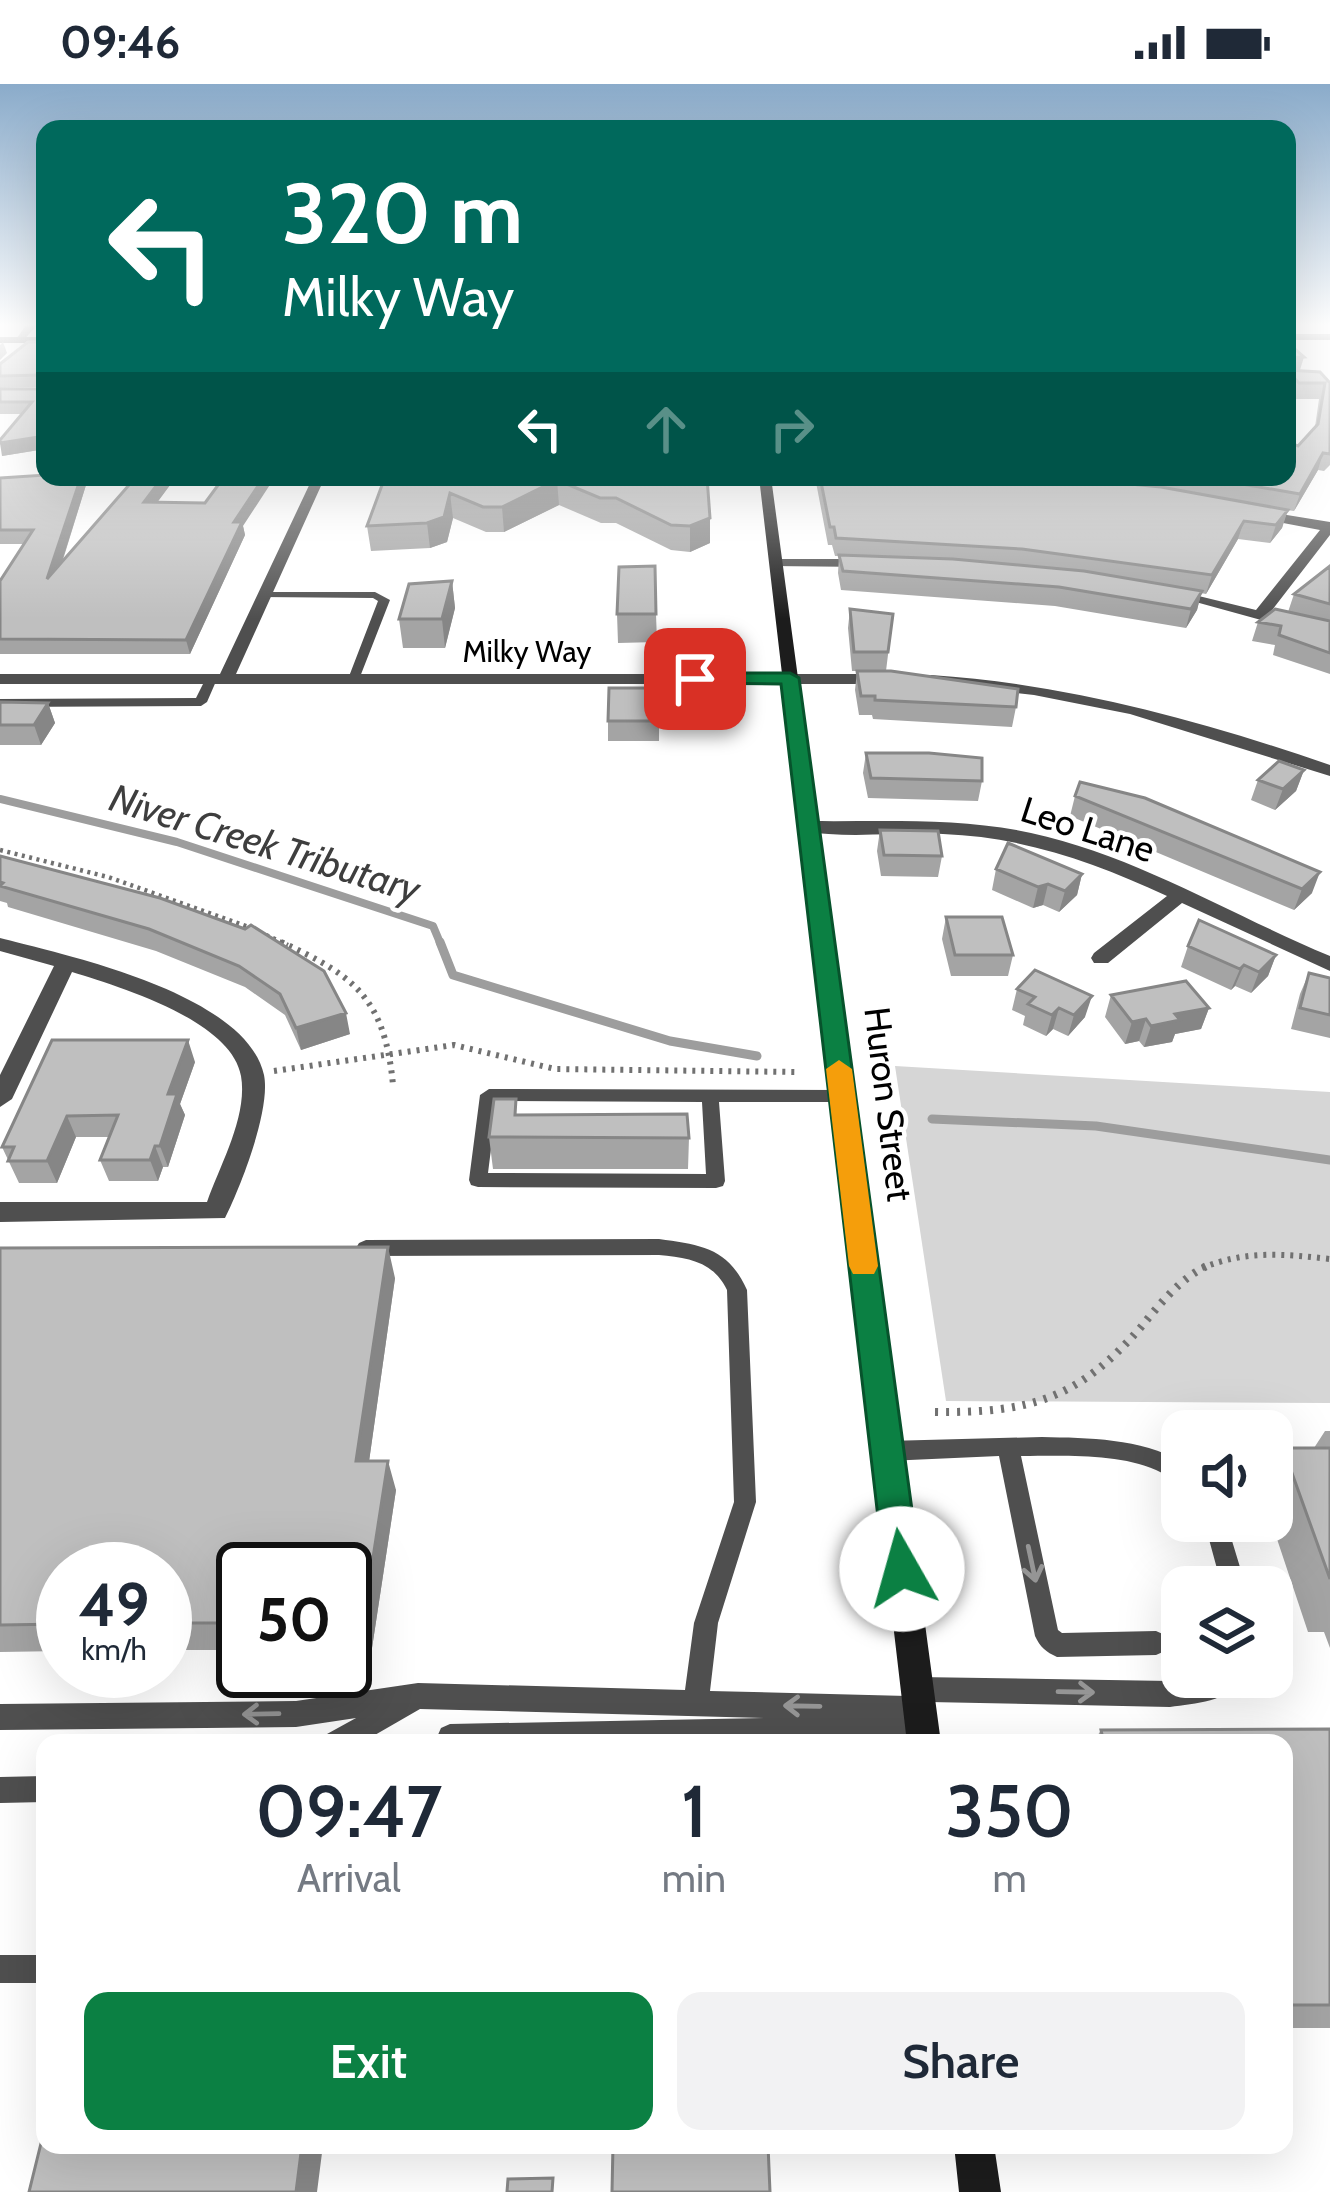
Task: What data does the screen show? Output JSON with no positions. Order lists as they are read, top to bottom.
{
  "streets": {
    "main road": ["Huron Street"],
    "street": ["Milky Way", "Leo Lane"]
  },
  "crossings": [
    ["Milky Way", "Huron Street"],
    ["Leo Lane", "Huron Street"]
  ],
  "water": ["Niver Creek Tributary"],
  "page": {
    "status": "09:46",
    "turn": ["320 m", "Milky Way"],
    "speed": "49 km/h",
    "limit": "50",
    "eta": [
      "09:47",
      "Arrival",
      "1",
      "min",
      "350",
      "m"
    ],
    "buttons": ["Exit", "Share"]
  }
}
